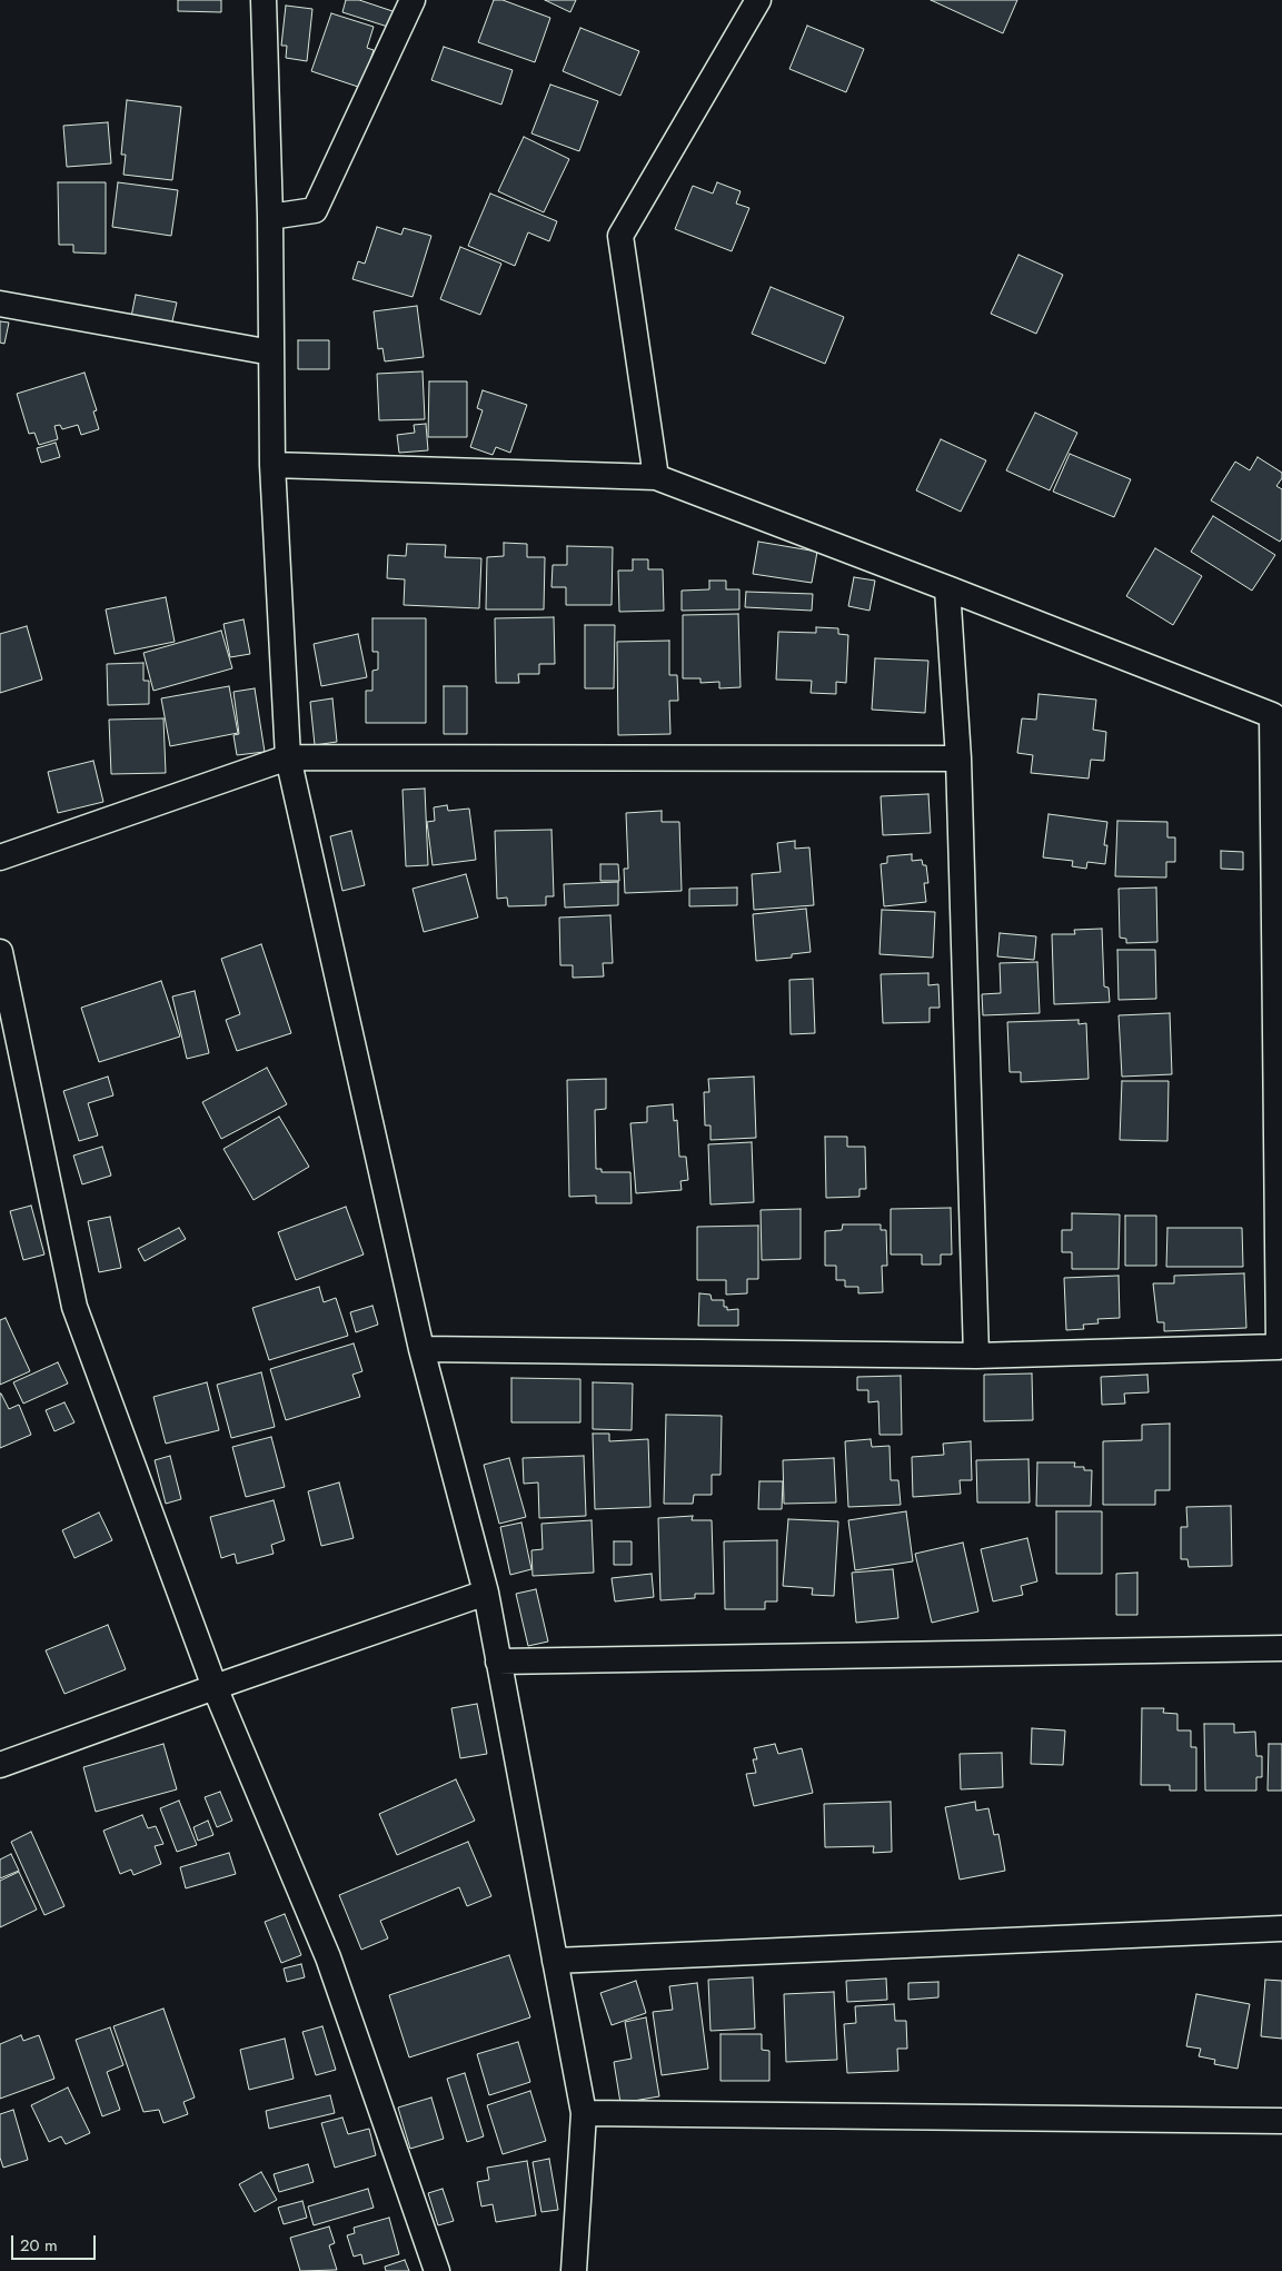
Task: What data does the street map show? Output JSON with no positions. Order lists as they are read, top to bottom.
{
  "scale_bar": "20 m"
}
